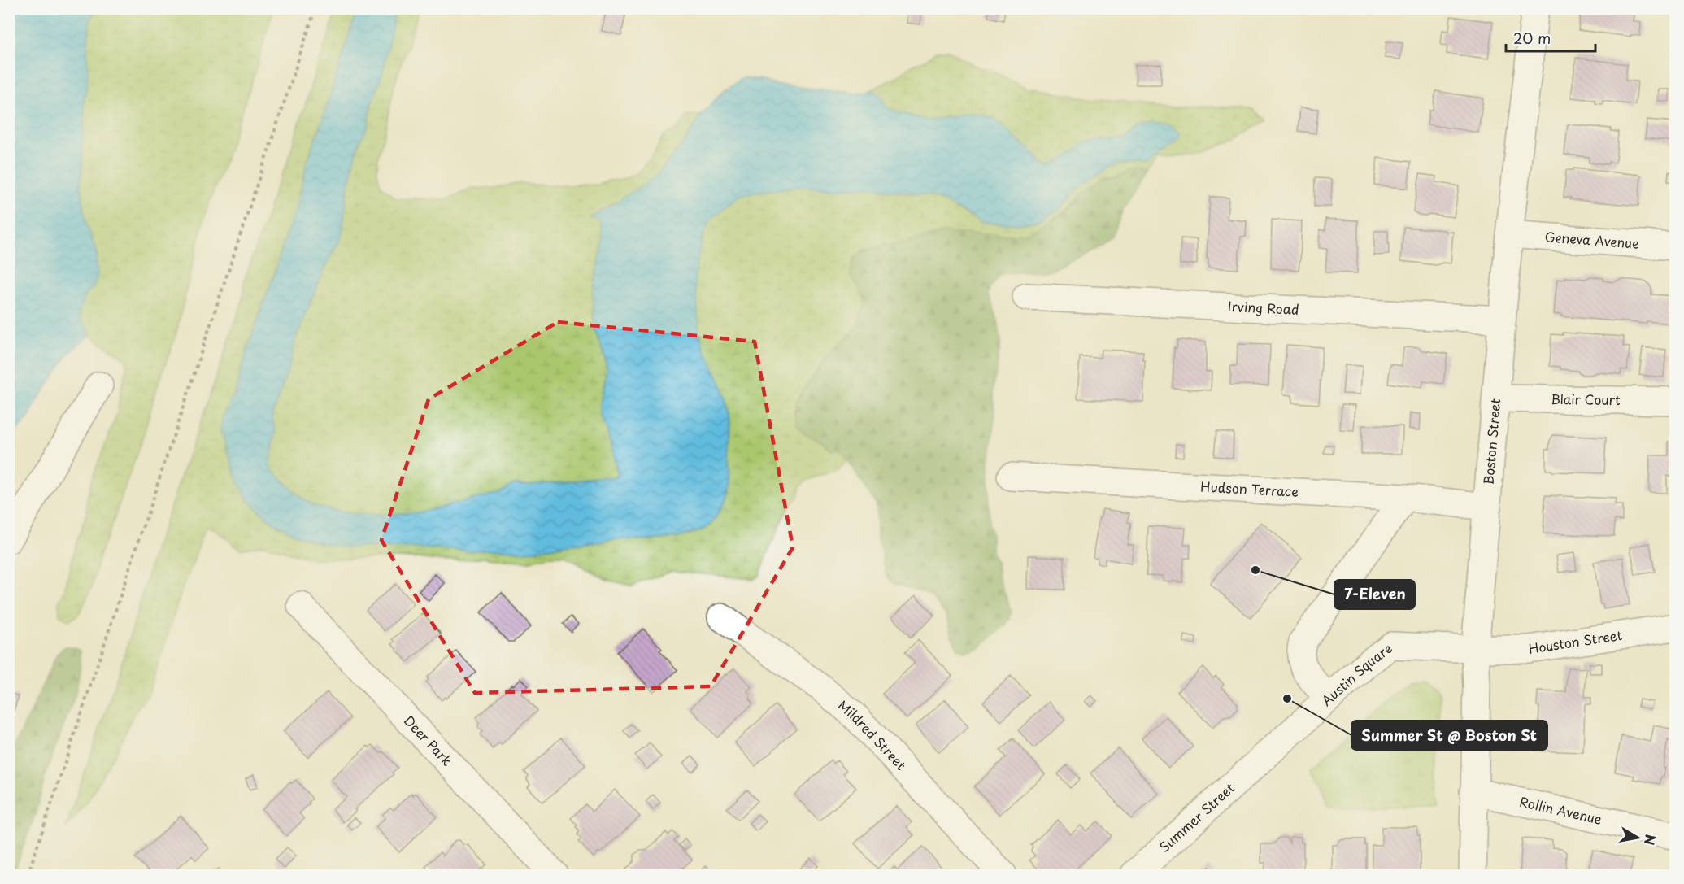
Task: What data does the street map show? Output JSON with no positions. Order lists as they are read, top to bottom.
{
  "streets": {
    "street": [
      "Geneva Avenue",
      "Irving Road",
      "Blair Court",
      "Boston Street",
      "Hudson Terrace",
      "Houston Street",
      "Austin Square",
      "Mildred Street",
      "Deer Park",
      "Rollin Avenue",
      "Summer Street"
    ]
  },
  "crossings": [
    ["Geneva Avenue", "Boston Street"],
    ["Irving Road", "Boston Street"],
    ["Blair Court", "Boston Street"],
    ["Boston Street", "Hudson Terrace"],
    ["Boston Street", "Houston Street"],
    ["Boston Street", "Austin Square"],
    ["Boston Street", "Rollin Avenue"],
    ["Houston Street", "Austin Square"],
    ["Austin Square", "Summer Street"]
  ],
  "places": ["7-Eleven", "Summer St @ Boston St"],
  "scale_bar": "20 m",
  "north": "right"
}
